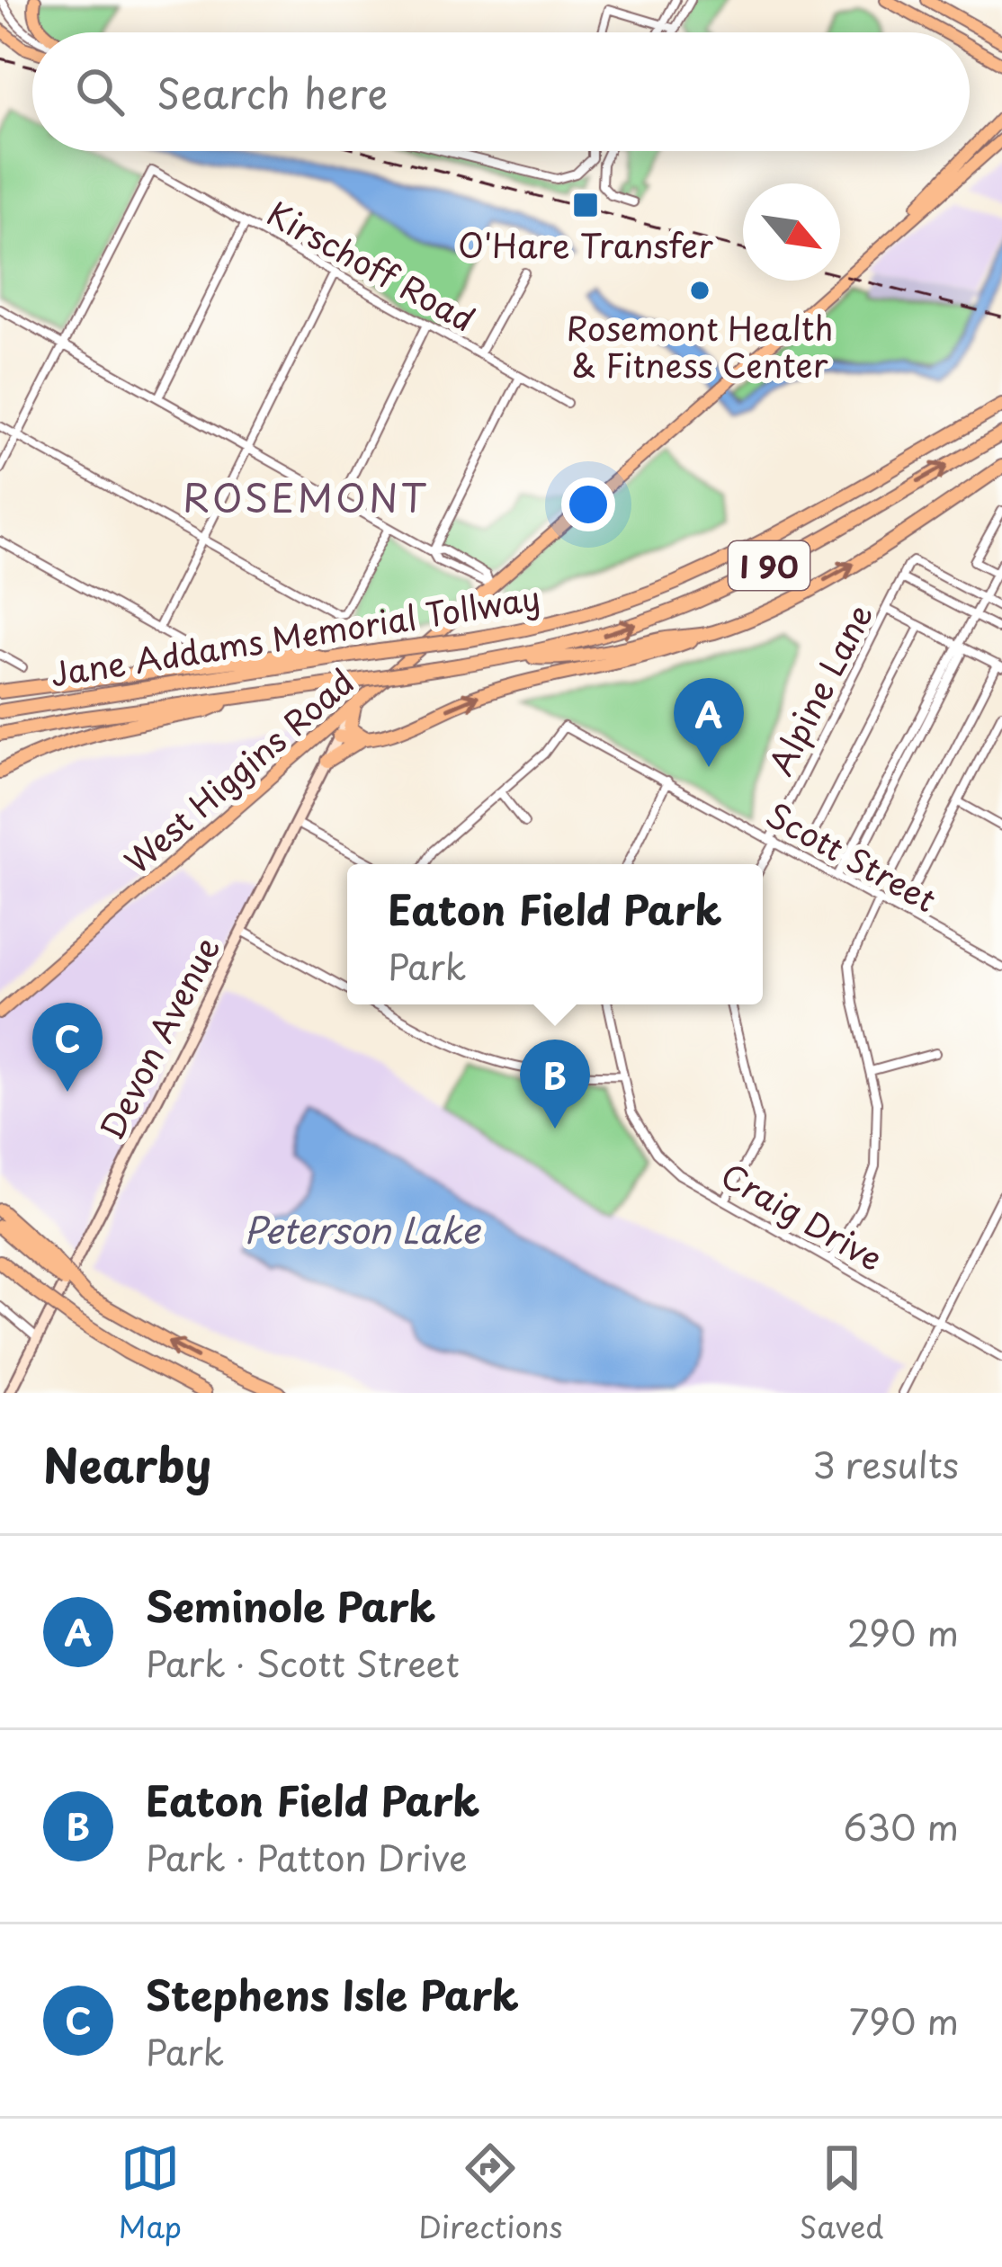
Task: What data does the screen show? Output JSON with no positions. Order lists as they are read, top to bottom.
{
  "streets": {
    "highway": ["I 90", "Jane Addams Memorial Tollway"],
    "main road": ["West Higgins Road", "Devon Avenue"],
    "street": [
      "Kirschoff Road",
      "Alpine Lane",
      "Scott Street",
      "Craig Drive"
    ]
  },
  "crossings": [
    ["Alpine Lane", "Scott Street"],
    ["West Higgins Road", "Devon Avenue"]
  ],
  "districts": ["ROSEMONT"],
  "water": ["Peterson Lake"],
  "places": {
    "transit": ["O'Hare Transfer"],
    "other": ["Rosemont Health & Fitness Center"]
  },
  "north": "bottom right",
  "page": {
    "search": "Search here",
    "pins": ["A", "C", "B"],
    "popup": ["Eaton Field Park", "Park"],
    "heading": ["Nearby", "3 results"],
    "list": [
      {
        "mark": "A",
        "name": "Seminole Park",
        "note": "Park · Scott Street",
        "value": "290 m"
      },
      {
        "mark": "B",
        "name": "Eaton Field Park",
        "note": "Park · Patton Drive",
        "value": "630 m"
      },
      {
        "mark": "C",
        "name": "Stephens Isle Park",
        "note": "Park",
        "value": "790 m"
      }
    ],
    "nav": ["Map", "Directions", "Saved"]
  }
}
